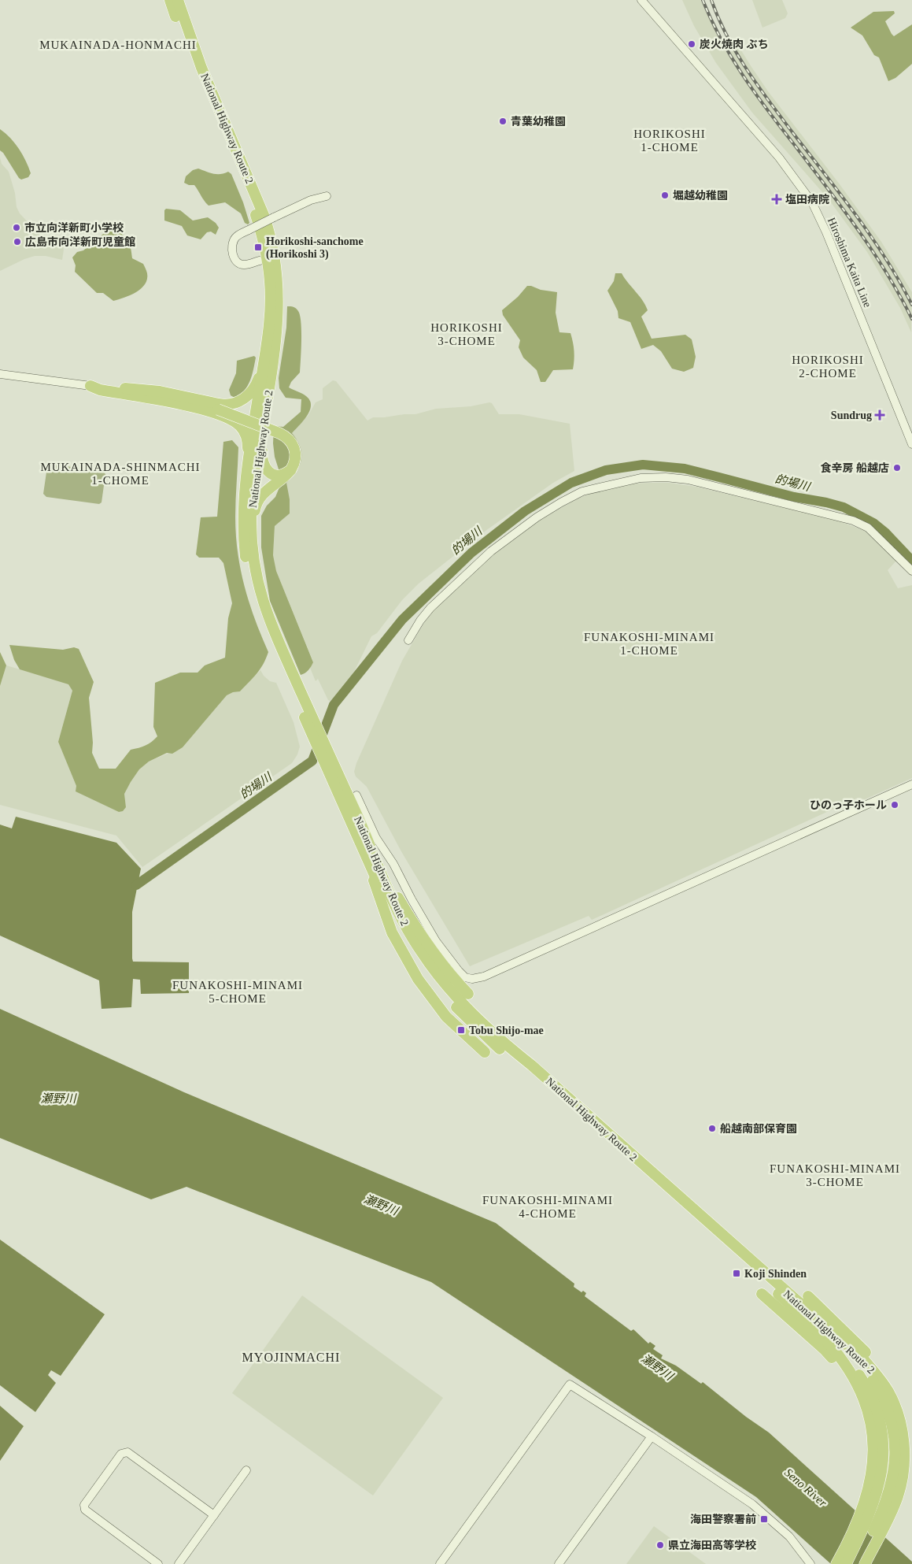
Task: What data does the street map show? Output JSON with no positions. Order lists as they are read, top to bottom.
{
  "streets": {
    "highway": ["National Highway Route 2"],
    "street": ["Hiroshima Kaita Line"]
  },
  "districts": [
    "MUKAINADA-HONMACHI",
    "HORIKOSHI 1-CHOME",
    "HORIKOSHI 3-CHOME",
    "HORIKOSHI 2-CHOME",
    "MUKAINADA-SHINMACHI 1-CHOME",
    "FUNAKOSHI-MINAMI 1-CHOME",
    "FUNAKOSHI-MINAMI 5-CHOME",
    "FUNAKOSHI-MINAMI 3-CHOME",
    "FUNAKOSHI-MINAMI 4-CHOME",
    "MYOJINMACHI"
  ],
  "water": ["的場川", "瀬野川", "Seno River"],
  "places": {
    "other": [
      "炭火焼肉 ぶち",
      "青葉幼稚園",
      "堀越幼稚園",
      "市立向洋新町小学校",
      "広島市向洋新町児童館",
      "食辛房 船越店",
      "ひのっ子ホール",
      "船越南部保育園",
      "県立海田高等学校"
    ],
    "health": ["塩田病院", "Sundrug"],
    "transit": [
      "Horikoshi-sanchome (Horikoshi 3)",
      "Tobu Shijo-mae",
      "Koji Shinden",
      "海田警察署前"
    ]
  }
}
